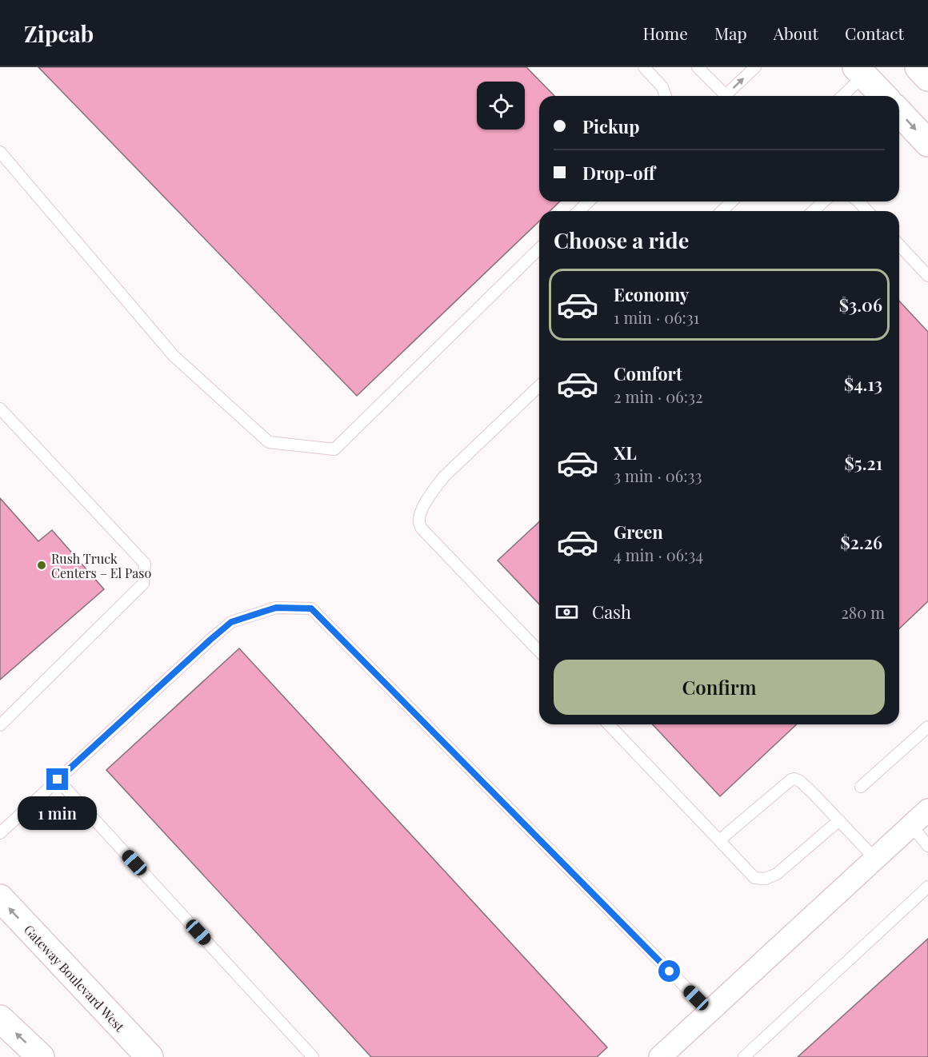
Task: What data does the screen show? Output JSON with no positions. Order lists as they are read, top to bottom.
{
  "streets": {
    "main road": ["Gateway Boulevard West"]
  },
  "one_way": ["Gateway Boulevard West"],
  "places": ["Rush Truck Centers – El Paso"],
  "page": {
    "header": "Zipcab",
    "nav": [
      "Home",
      "Map",
      "About",
      "Contact"
    ],
    "banner": ["Pickup", "Drop-off"],
    "heading": "Choose a ride",
    "list": [
      {
        "name": "Economy",
        "note": "1 min · 06:31",
        "value": "$3.06"
      },
      {
        "name": "Comfort",
        "note": "2 min · 06:32",
        "value": "$4.13"
      },
      {
        "name": "XL",
        "note": "3 min · 06:33",
        "value": "$5.21"
      },
      {
        "name": "Green",
        "note": "4 min · 06:34",
        "value": "$2.26"
      }
    ],
    "pay": ["Cash", "280 m"],
    "buttons": "Confirm",
    "bubble": "1 min"
  }
}
